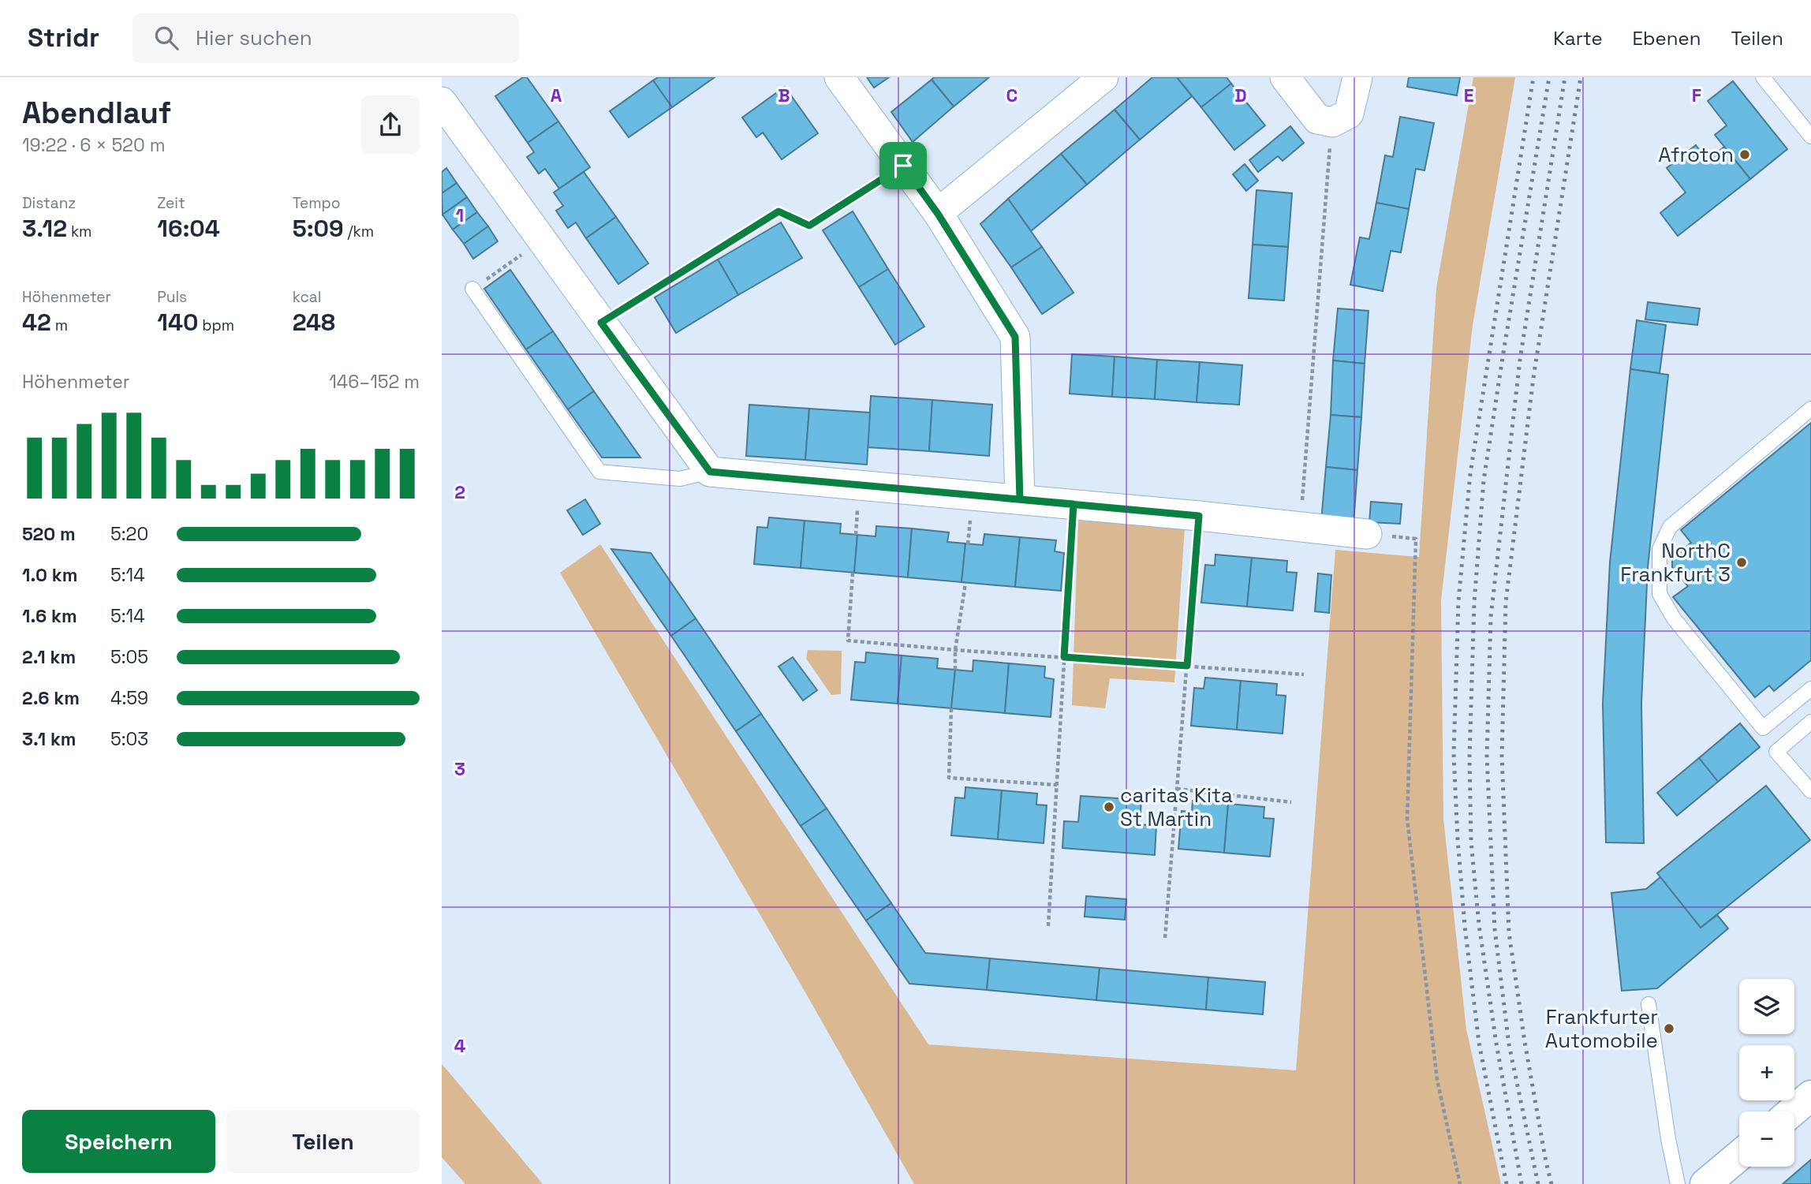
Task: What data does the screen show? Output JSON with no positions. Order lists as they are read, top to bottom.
{
  "places": [
    "Afroton",
    "NorthC Frankfurt 3",
    "caritas Kita St Martin",
    "Frankfurter Automobile"
  ],
  "page": {
    "header": "Stridr",
    "search": "Hier suchen",
    "nav": ["Karte", "Ebenen", "Teilen"],
    "heading": ["Abendlauf", "19:22 · 6 × 520 m"],
    "stats": [
      ["Distanz", "3.12 km"],
      ["Zeit", "16:04"],
      ["Tempo", "5:09 /km"],
      ["Höhenmeter", "42 m"],
      ["Puls", "140 bpm"],
      ["kcal", "248"]
    ],
    "chart": ["Höhenmeter", "146–152 m"],
    "list": [
      {
        "name": "520 m",
        "note": "5:20"
      },
      {
        "name": "1.0 km",
        "note": "5:14"
      },
      {
        "name": "1.6 km",
        "note": "5:14"
      },
      {
        "name": "2.1 km",
        "note": "5:05"
      },
      {
        "name": "2.6 km",
        "note": "4:59"
      },
      {
        "name": "3.1 km",
        "note": "5:03"
      }
    ],
    "map_buttons": ["+", "−"],
    "buttons": ["Speichern", "Teilen"]
  },
  "grid": {
    "columns": [
      "A",
      "B",
      "C",
      "D",
      "E",
      "F"
    ],
    "rows": [
      "1",
      "2",
      "3",
      "4"
    ]
  }
}
